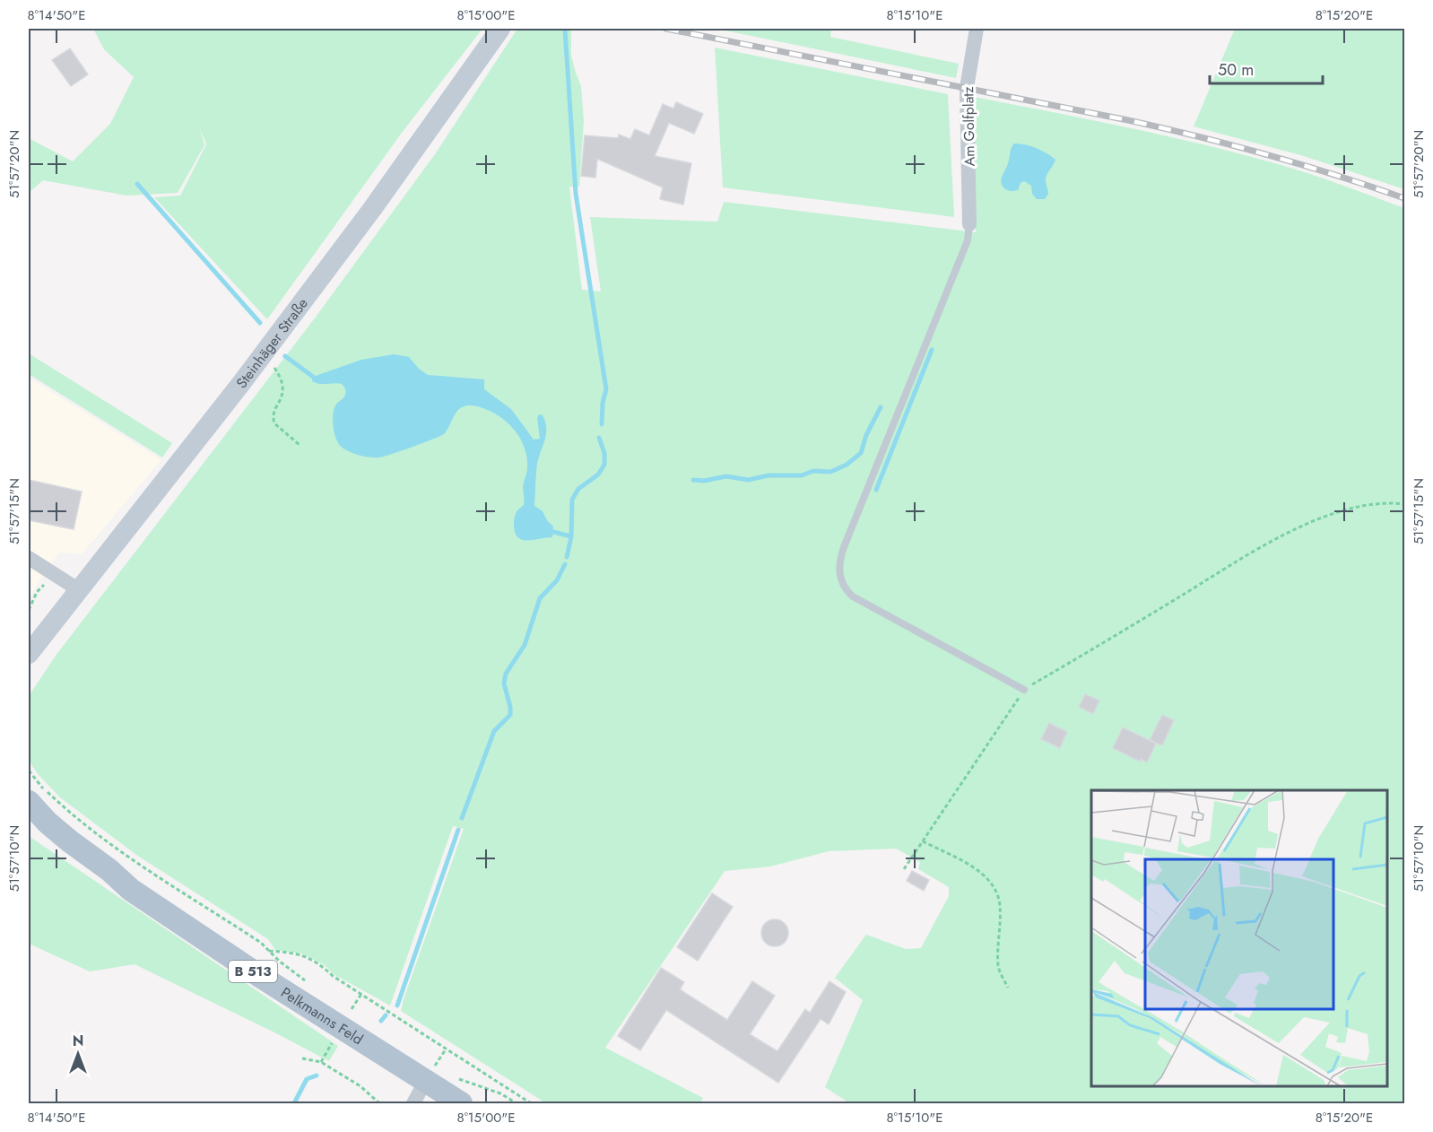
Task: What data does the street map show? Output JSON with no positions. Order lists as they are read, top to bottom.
{
  "streets": {
    "main road": ["Steinhäger Straße", "B 513", "Pelkmanns Feld"],
    "street": ["Am Golfplatz"]
  },
  "scale_bar": "50 m",
  "north": "top",
  "coordinates": [
    "8°14'50\"E",
    "8°15'00\"E",
    "8°15'10\"E",
    "8°15'20\"E",
    "51°57'20\"N",
    "51°57'15\"N",
    "51°57'10\"N"
  ]
}
